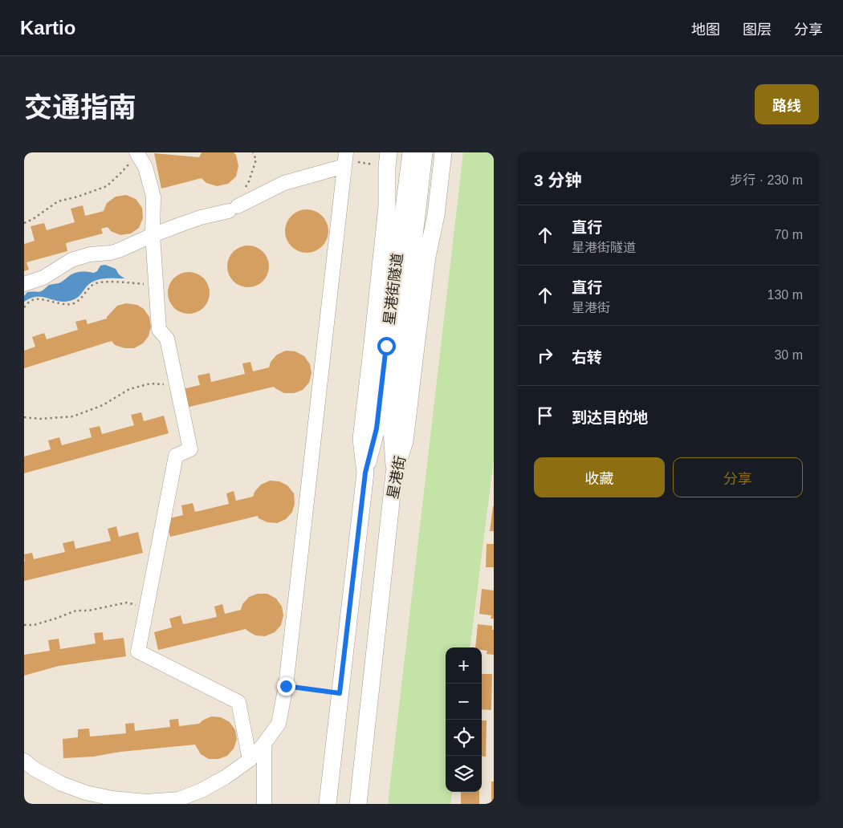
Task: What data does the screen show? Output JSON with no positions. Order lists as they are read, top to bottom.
{
  "streets": {
    "main road": ["星港街隧道", "星港街"]
  },
  "crossings": [
    ["星港街隧道", "星港街"]
  ],
  "page": {
    "header": "Kartio",
    "nav": ["地图", "图层", "分享"],
    "title": "交通指南",
    "buttons": [
      "路线",
      ["收藏", "分享"]
    ],
    "heading": ["3 分钟", "步行 · 230 m"],
    "list": [
      ["直行", "星港街隧道", "70 m"],
      ["直行", "星港街", "130 m"],
      ["右转", "30 m"],
      "到达目的地"
    ],
    "map_buttons": ["+", "−"]
  }
}
